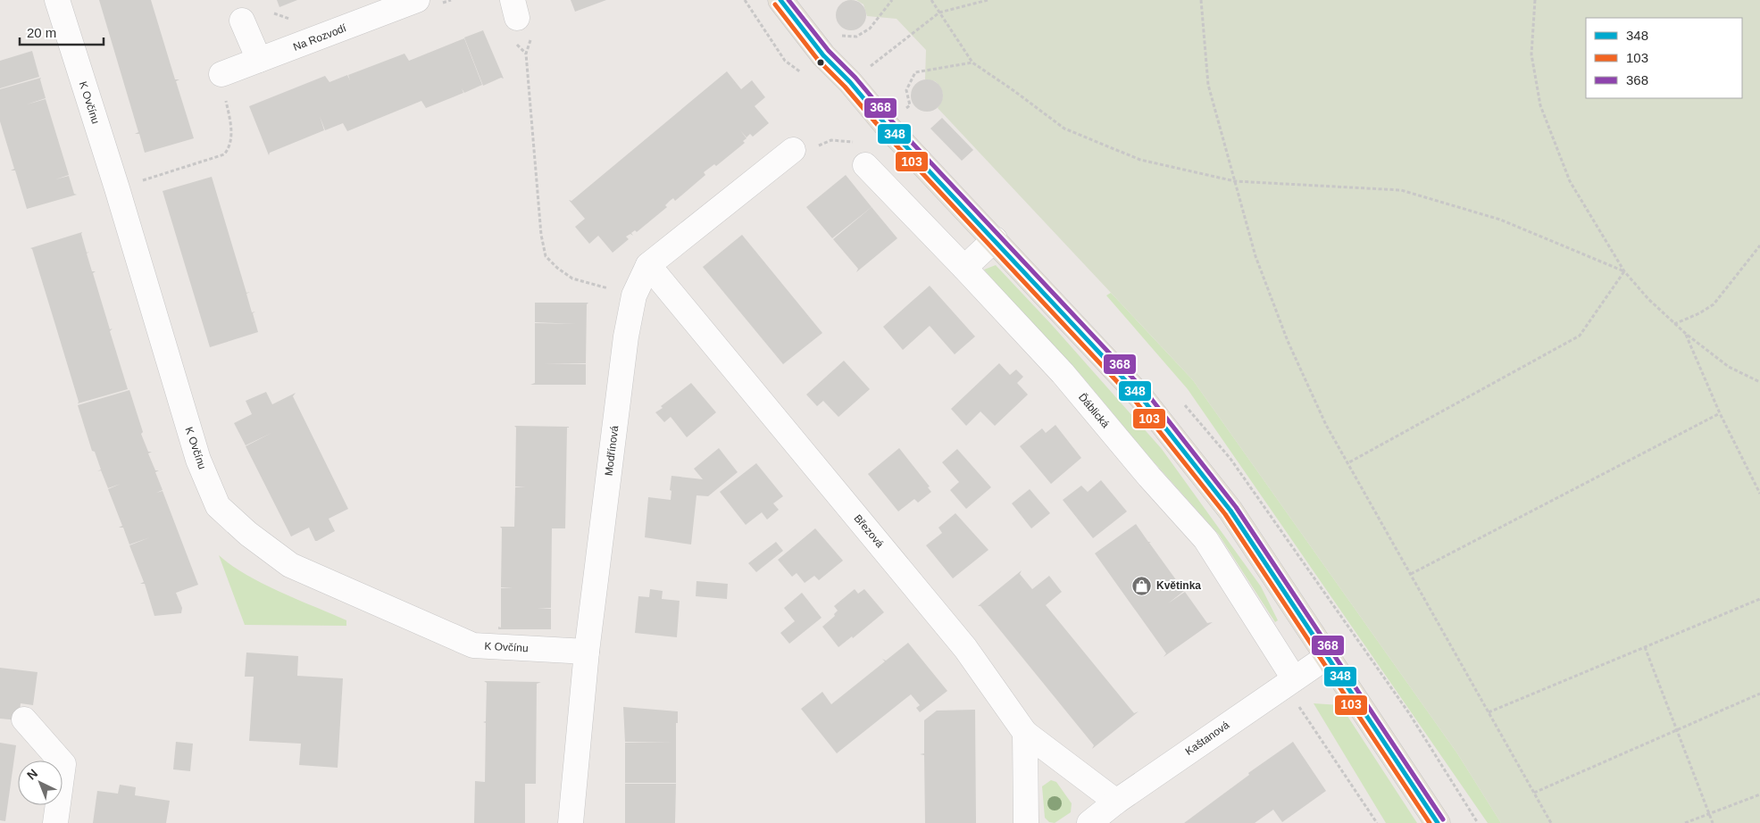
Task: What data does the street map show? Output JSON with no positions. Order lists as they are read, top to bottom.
{
  "streets": {
    "street": [
      "Na Rozvodí",
      "K Ovčínu",
      "Ďáblická",
      "Modřínová",
      "Březová",
      "Kaštanová"
    ]
  },
  "crossings": [
    ["K Ovčínu", "Modřínová"],
    ["Ďáblická", "Kaštanová"],
    ["Modřínová", "Březová"],
    ["Březová", "Kaštanová"]
  ],
  "places": {
    "shop": ["Květinka"]
  },
  "lines": ["transit line 348", "transit line 368", "transit line 103"],
  "legend": ["348", "103", "368"],
  "scale_bar": "20 m",
  "north": "top left"
}
